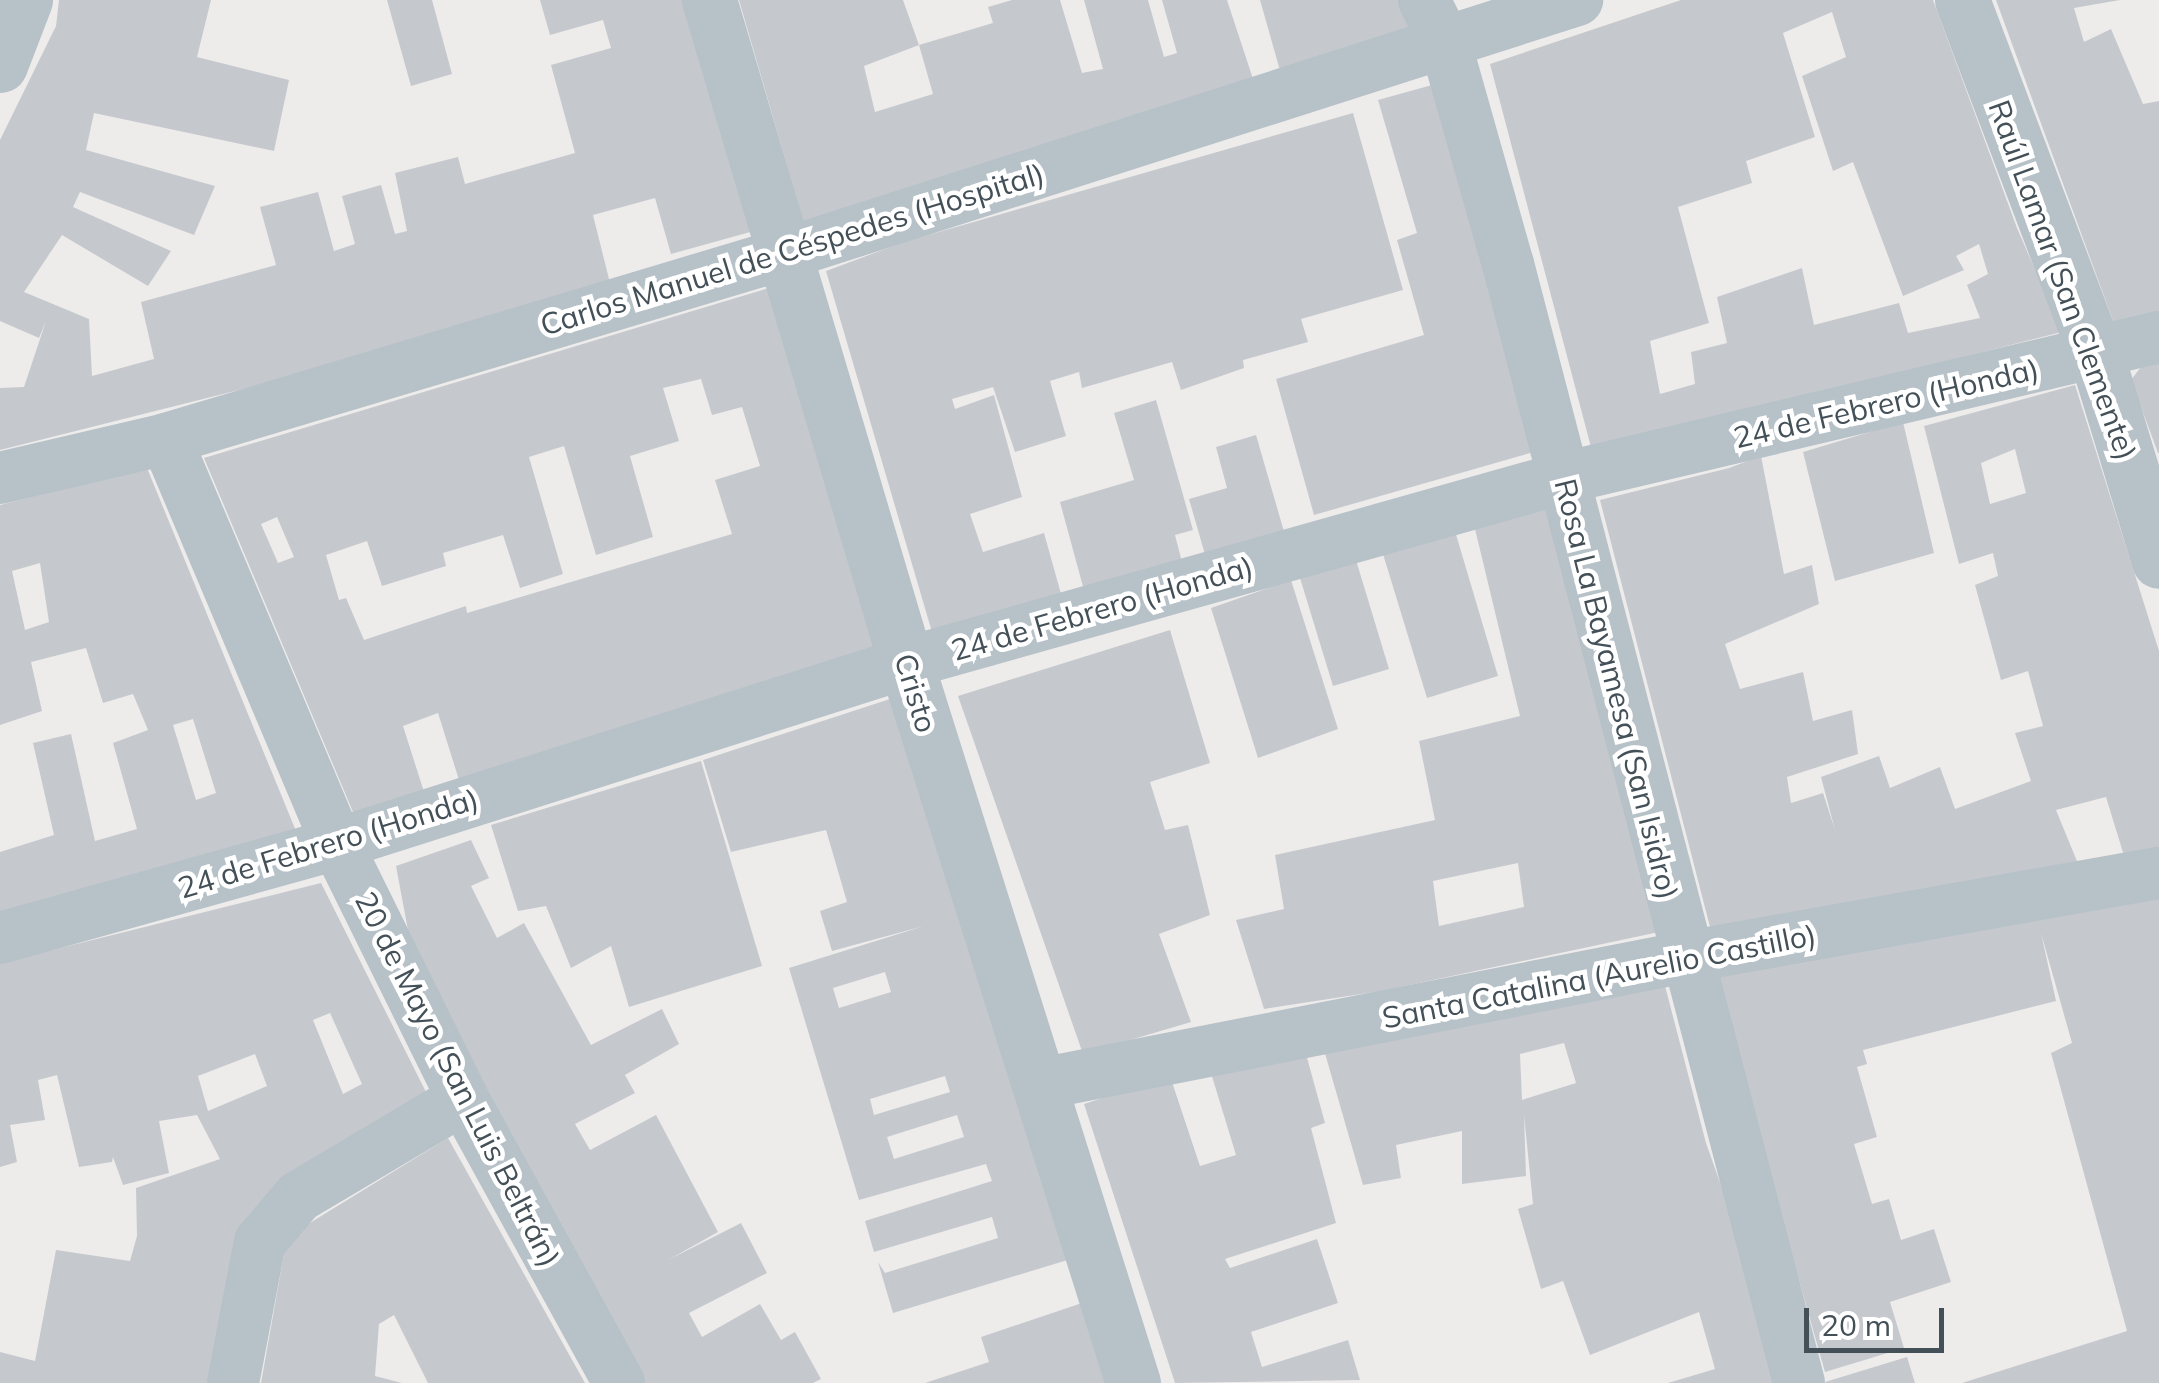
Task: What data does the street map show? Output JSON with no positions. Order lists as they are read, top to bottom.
{
  "streets": {
    "street": [
      "Carlos Manuel de Céspedes (Hospital)",
      "Raúl Lamar (San Clemente)",
      "24 de Febrero (Honda)",
      "Rosa La Bayamesa (San Isidro)",
      "Cristo",
      "Santa Catalina (Aurelio Castillo)",
      "20 de Mayo (San Luis Beltrán)"
    ]
  },
  "crossings": [
    ["Carlos Manuel de Céspedes (Hospital)", "Rosa La Bayamesa (San Isidro)"],
    ["Carlos Manuel de Céspedes (Hospital)", "Cristo"],
    ["Carlos Manuel de Céspedes (Hospital)", "20 de Mayo (San Luis Beltrán)"],
    ["Raúl Lamar (San Clemente)", "24 de Febrero (Honda)"],
    ["24 de Febrero (Honda)", "Rosa La Bayamesa (San Isidro)"],
    ["24 de Febrero (Honda)", "Cristo"],
    ["24 de Febrero (Honda)", "20 de Mayo (San Luis Beltrán)"],
    ["Rosa La Bayamesa (San Isidro)", "Santa Catalina (Aurelio Castillo)"],
    ["Cristo", "Santa Catalina (Aurelio Castillo)"]
  ],
  "scale_bar": "20 m"
}
